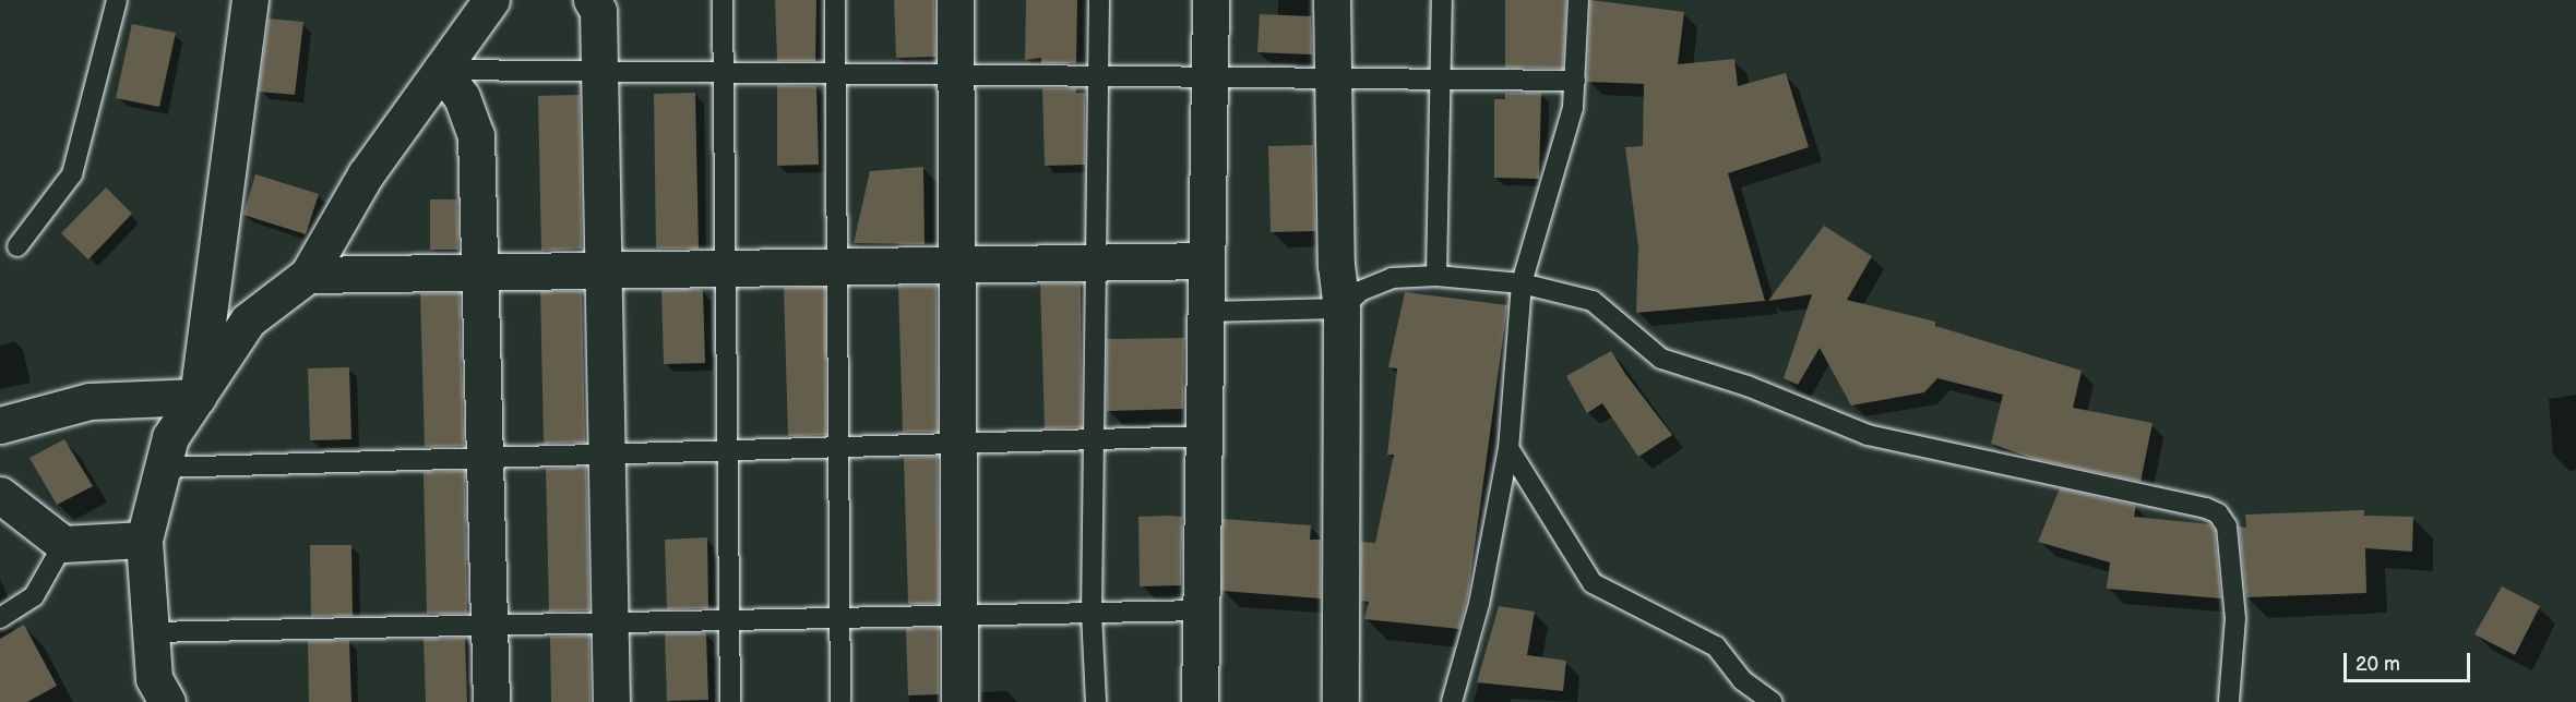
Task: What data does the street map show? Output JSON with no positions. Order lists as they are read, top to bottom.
{
  "scale_bar": "20 m"
}
